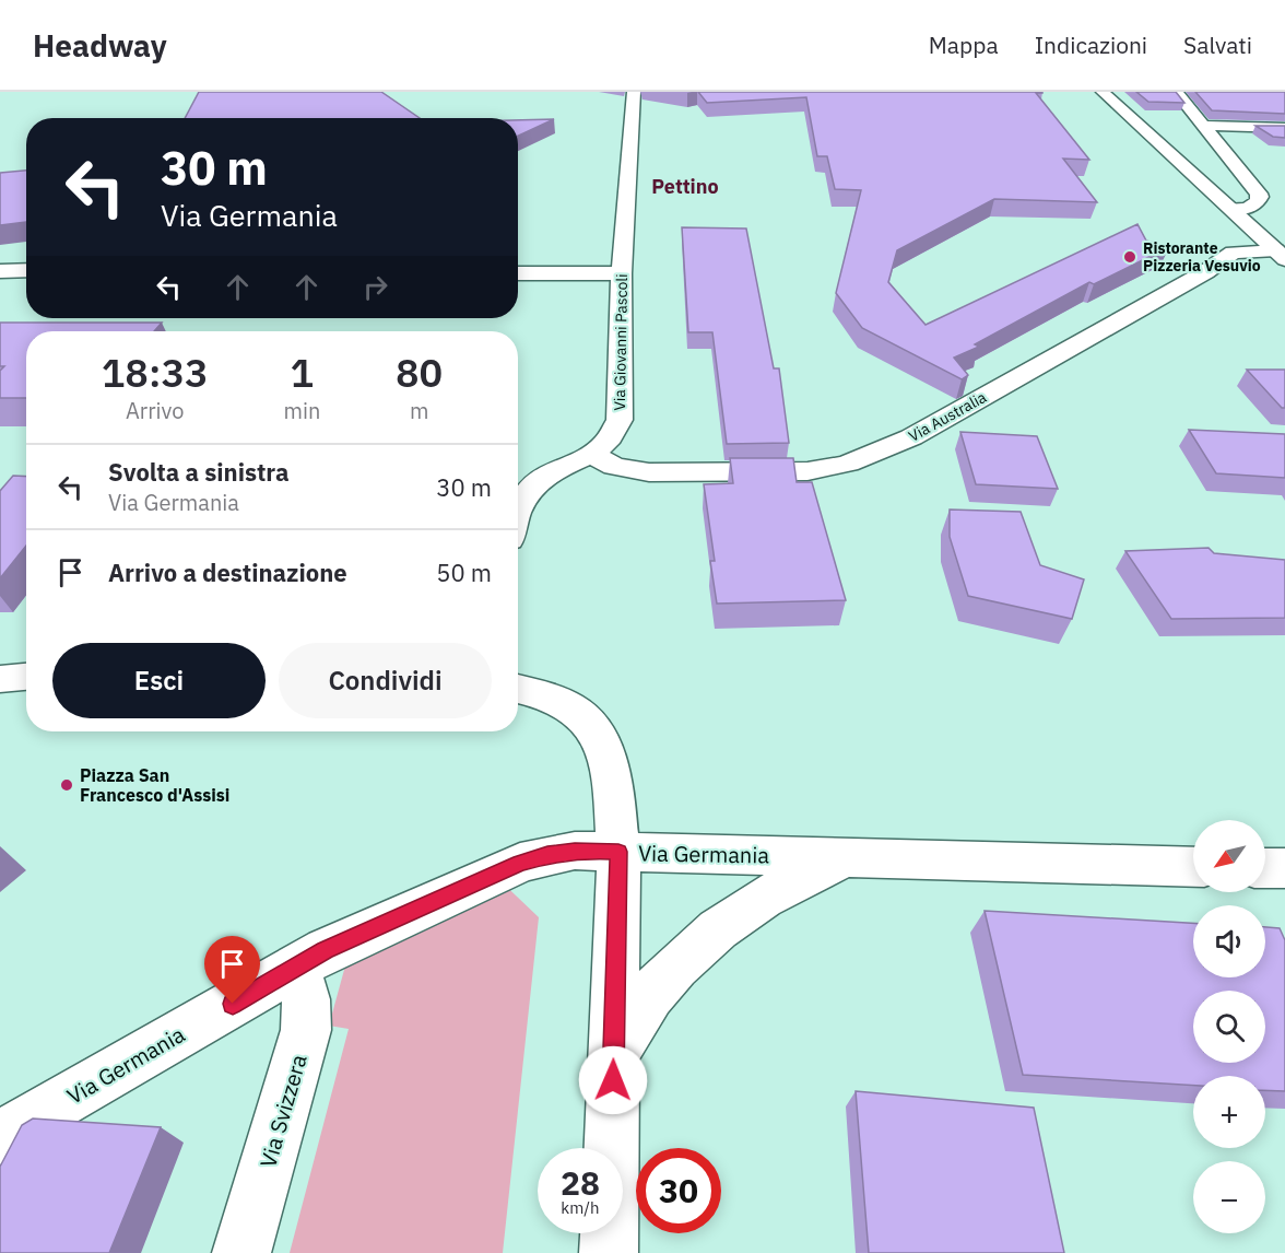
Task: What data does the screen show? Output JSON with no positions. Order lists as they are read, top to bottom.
{
  "streets": {
    "street": [
      "Via Giovanni Pascoli",
      "Via Australia",
      "Via Germania",
      "Via Svizzera"
    ]
  },
  "crossings": [
    ["Via Giovanni Pascoli", "Via Australia"],
    ["Via Germania", "Via Svizzera"]
  ],
  "districts": ["Pettino"],
  "places": ["Ristorante Pizzeria Vesuvio", "Piazza San Francesco d'Assisi"],
  "north": "bottom left",
  "page": {
    "header": "Headway",
    "nav": ["Mappa", "Indicazioni", "Salvati"],
    "turn": ["30 m", "Via Germania"],
    "eta": [
      "18:33",
      "Arrivo",
      "1",
      "min",
      "80",
      "m"
    ],
    "list": [
      {
        "name": "Svolta a sinistra",
        "note": "Via Germania",
        "value": "30 m"
      },
      {
        "name": "Arrivo a destinazione",
        "value": "50 m"
      }
    ],
    "buttons": ["Esci", "Condividi"],
    "map_buttons": ["+", "−"],
    "speed": "28 km/h",
    "limit": "30"
  }
}
